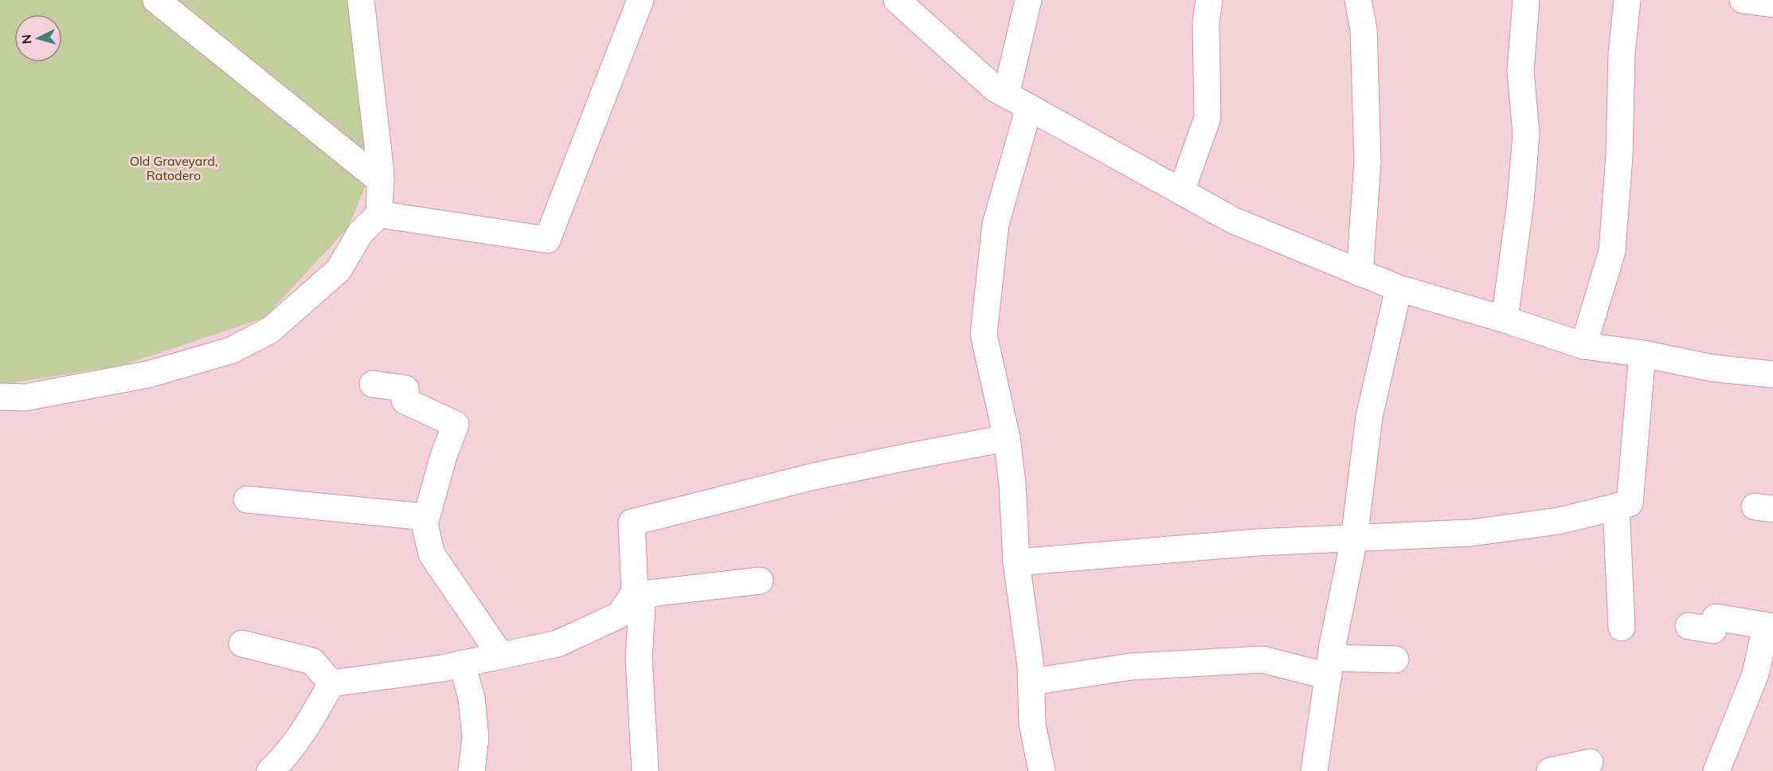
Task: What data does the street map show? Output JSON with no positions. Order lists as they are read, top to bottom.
{
  "parks": ["Old Graveyard, Ratodero"],
  "north": "left"
}
